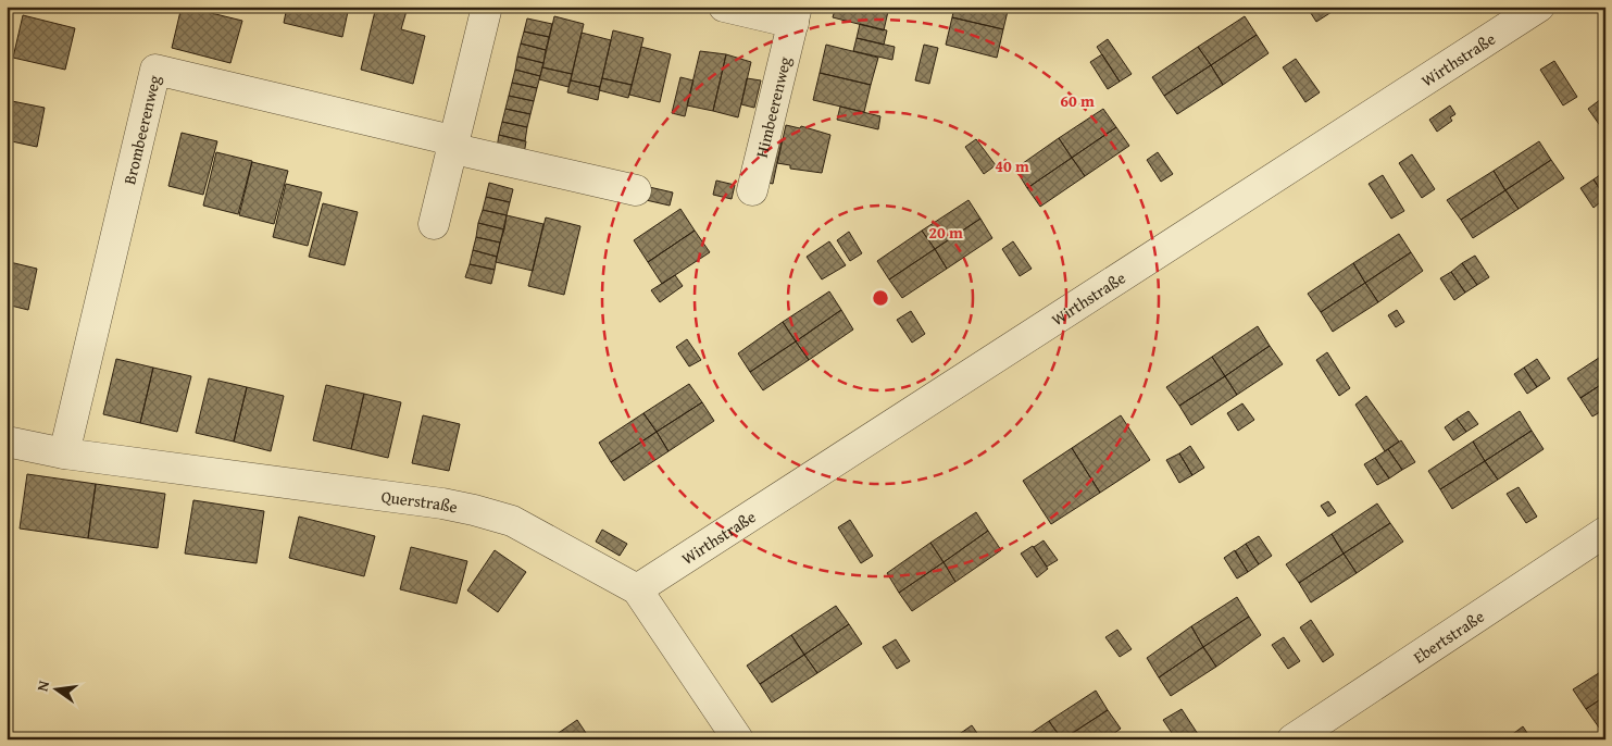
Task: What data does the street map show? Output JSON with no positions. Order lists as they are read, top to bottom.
{
  "streets": {
    "street": [
      "Wirthstraße",
      "Himbeerenweg",
      "Brombeerenweg",
      "Querstraße",
      "Ebertstraße"
    ]
  },
  "crossings": [
    ["Wirthstraße", "Querstraße"],
    ["Brombeerenweg", "Querstraße"]
  ],
  "north": "left",
  "rings": ["60 m", "40 m", "20 m"]
}
